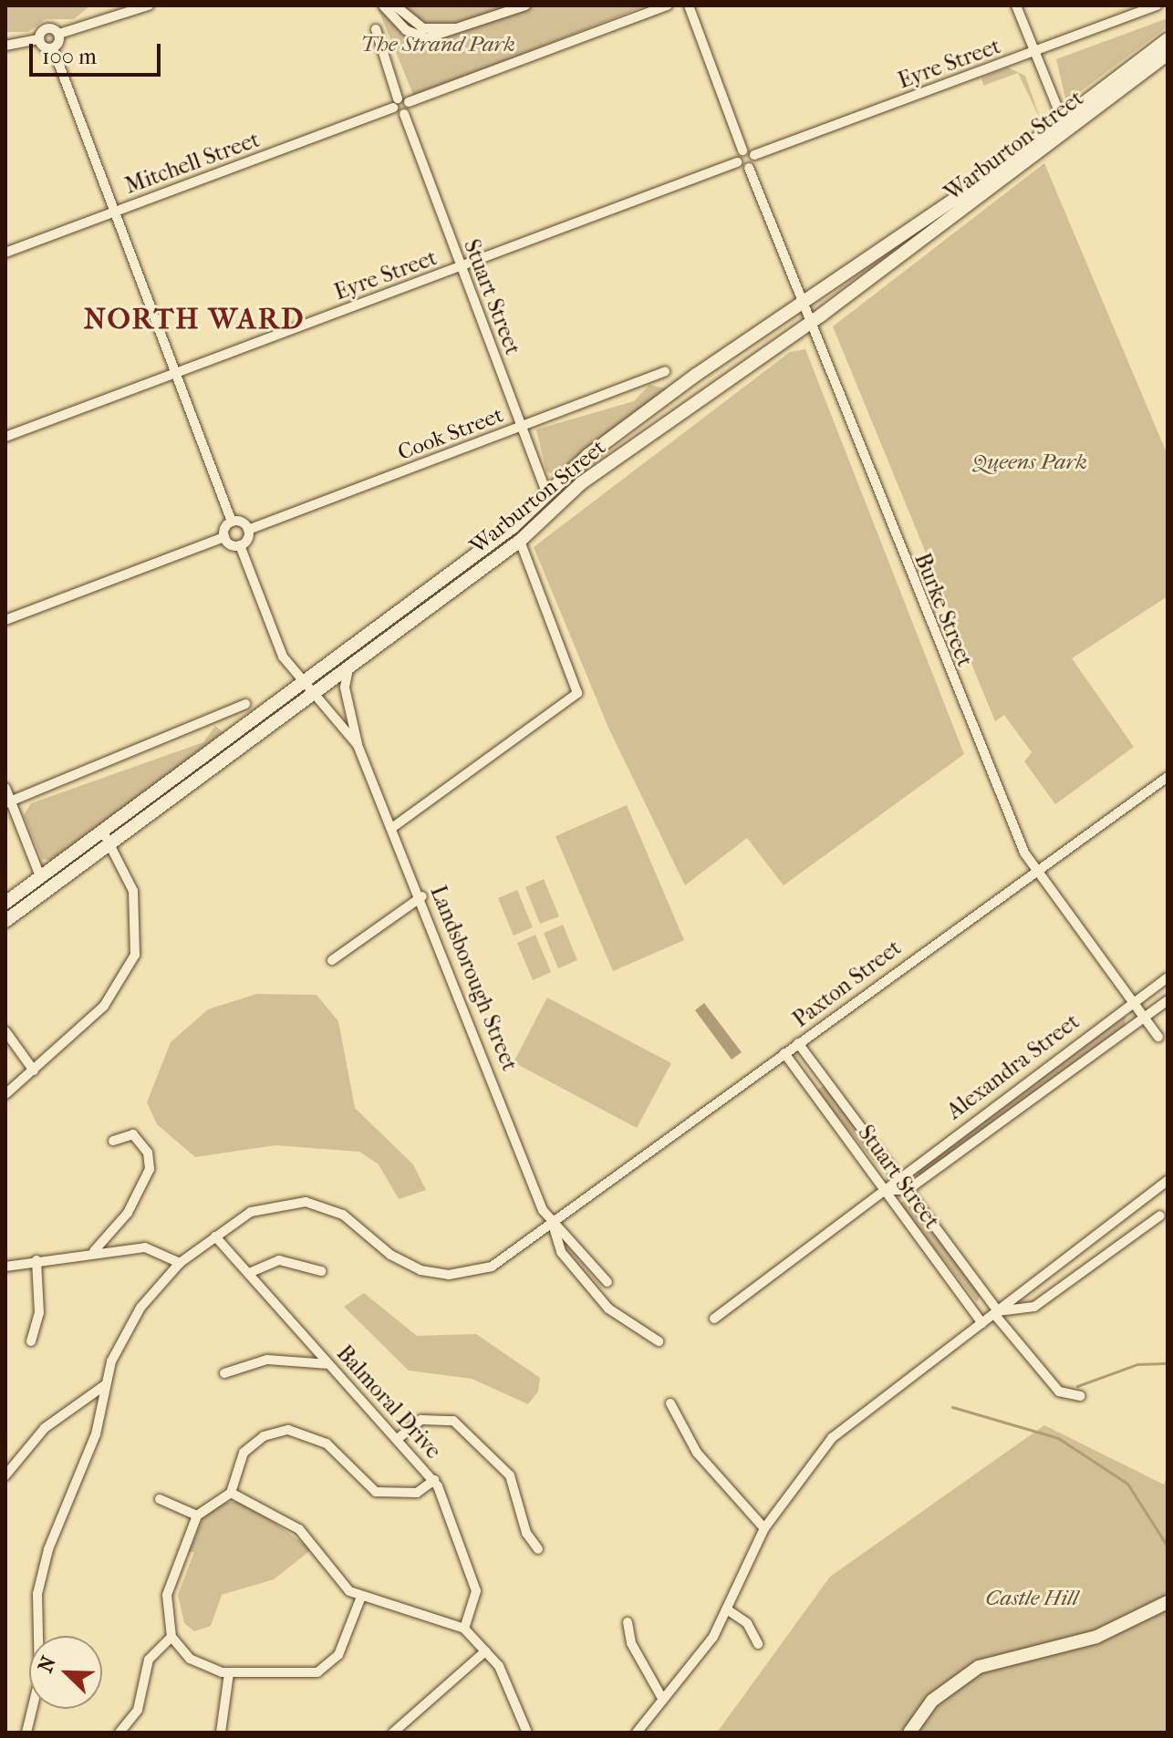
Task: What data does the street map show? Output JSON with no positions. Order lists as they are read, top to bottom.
{
  "streets": {
    "main road": ["Warburton Street"],
    "street": [
      "Eyre Street",
      "Mitchell Street",
      "Stuart Street",
      "Cook Street",
      "Burke Street",
      "Landsborough Street",
      "Paxton Street",
      "Alexandra Street",
      "Balmoral Drive"
    ]
  },
  "crossings": [
    ["Eyre Street", "Stuart Street"],
    ["Warburton Street", "Stuart Street"],
    ["Warburton Street", "Burke Street"],
    ["Warburton Street", "Landsborough Street"],
    ["Stuart Street", "Cook Street"],
    ["Stuart Street", "Paxton Street"],
    ["Stuart Street", "Alexandra Street"],
    ["Burke Street", "Paxton Street"],
    ["Burke Street", "Alexandra Street"],
    ["Landsborough Street", "Paxton Street"],
    ["Paxton Street", "Balmoral Drive"]
  ],
  "districts": ["NORTH WARD"],
  "parks": ["The Strand Park", "Queens Park", "Castle Hill"],
  "scale_bar": "100 m",
  "north": "top left"
}
